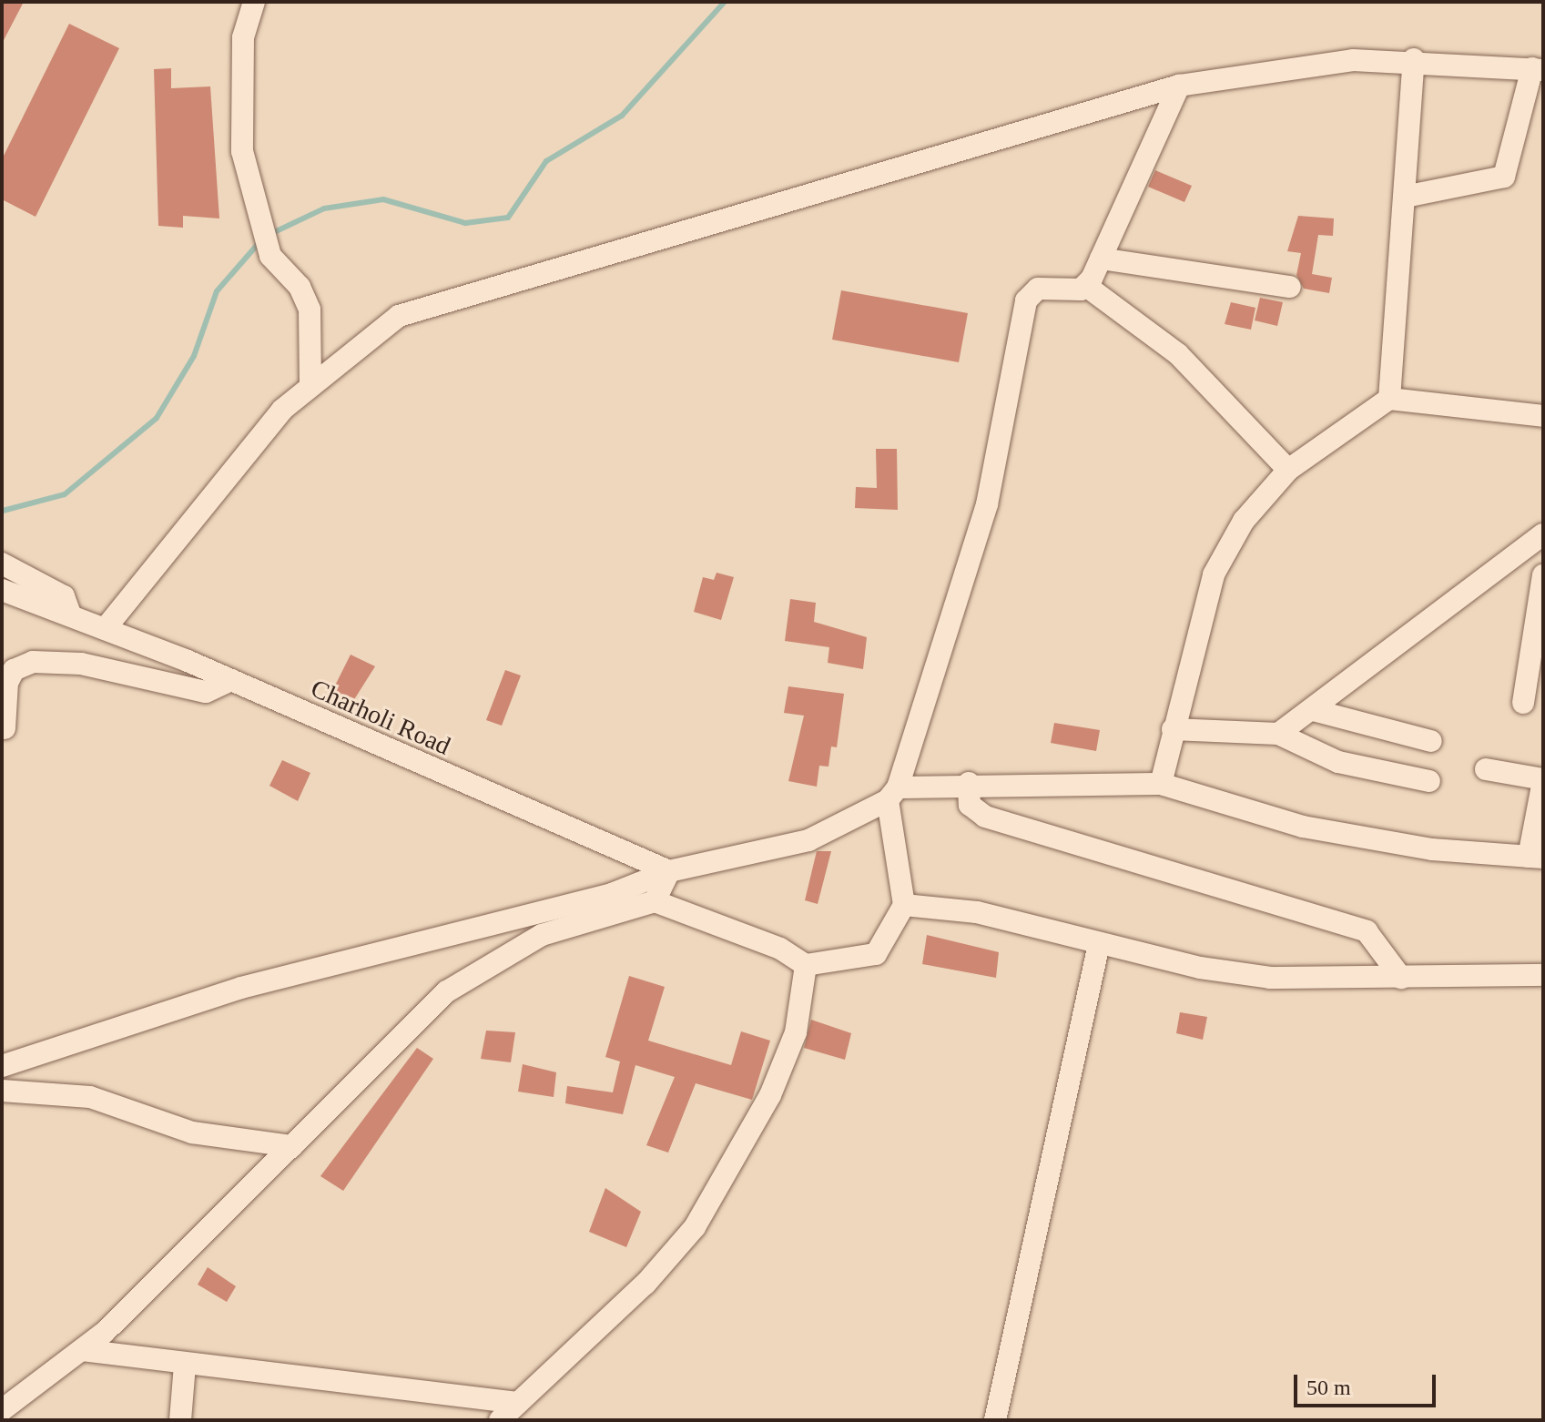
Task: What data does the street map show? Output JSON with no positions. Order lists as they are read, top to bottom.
{
  "streets": {
    "street": ["Charholi Road"]
  },
  "scale_bar": "50 m"
}
